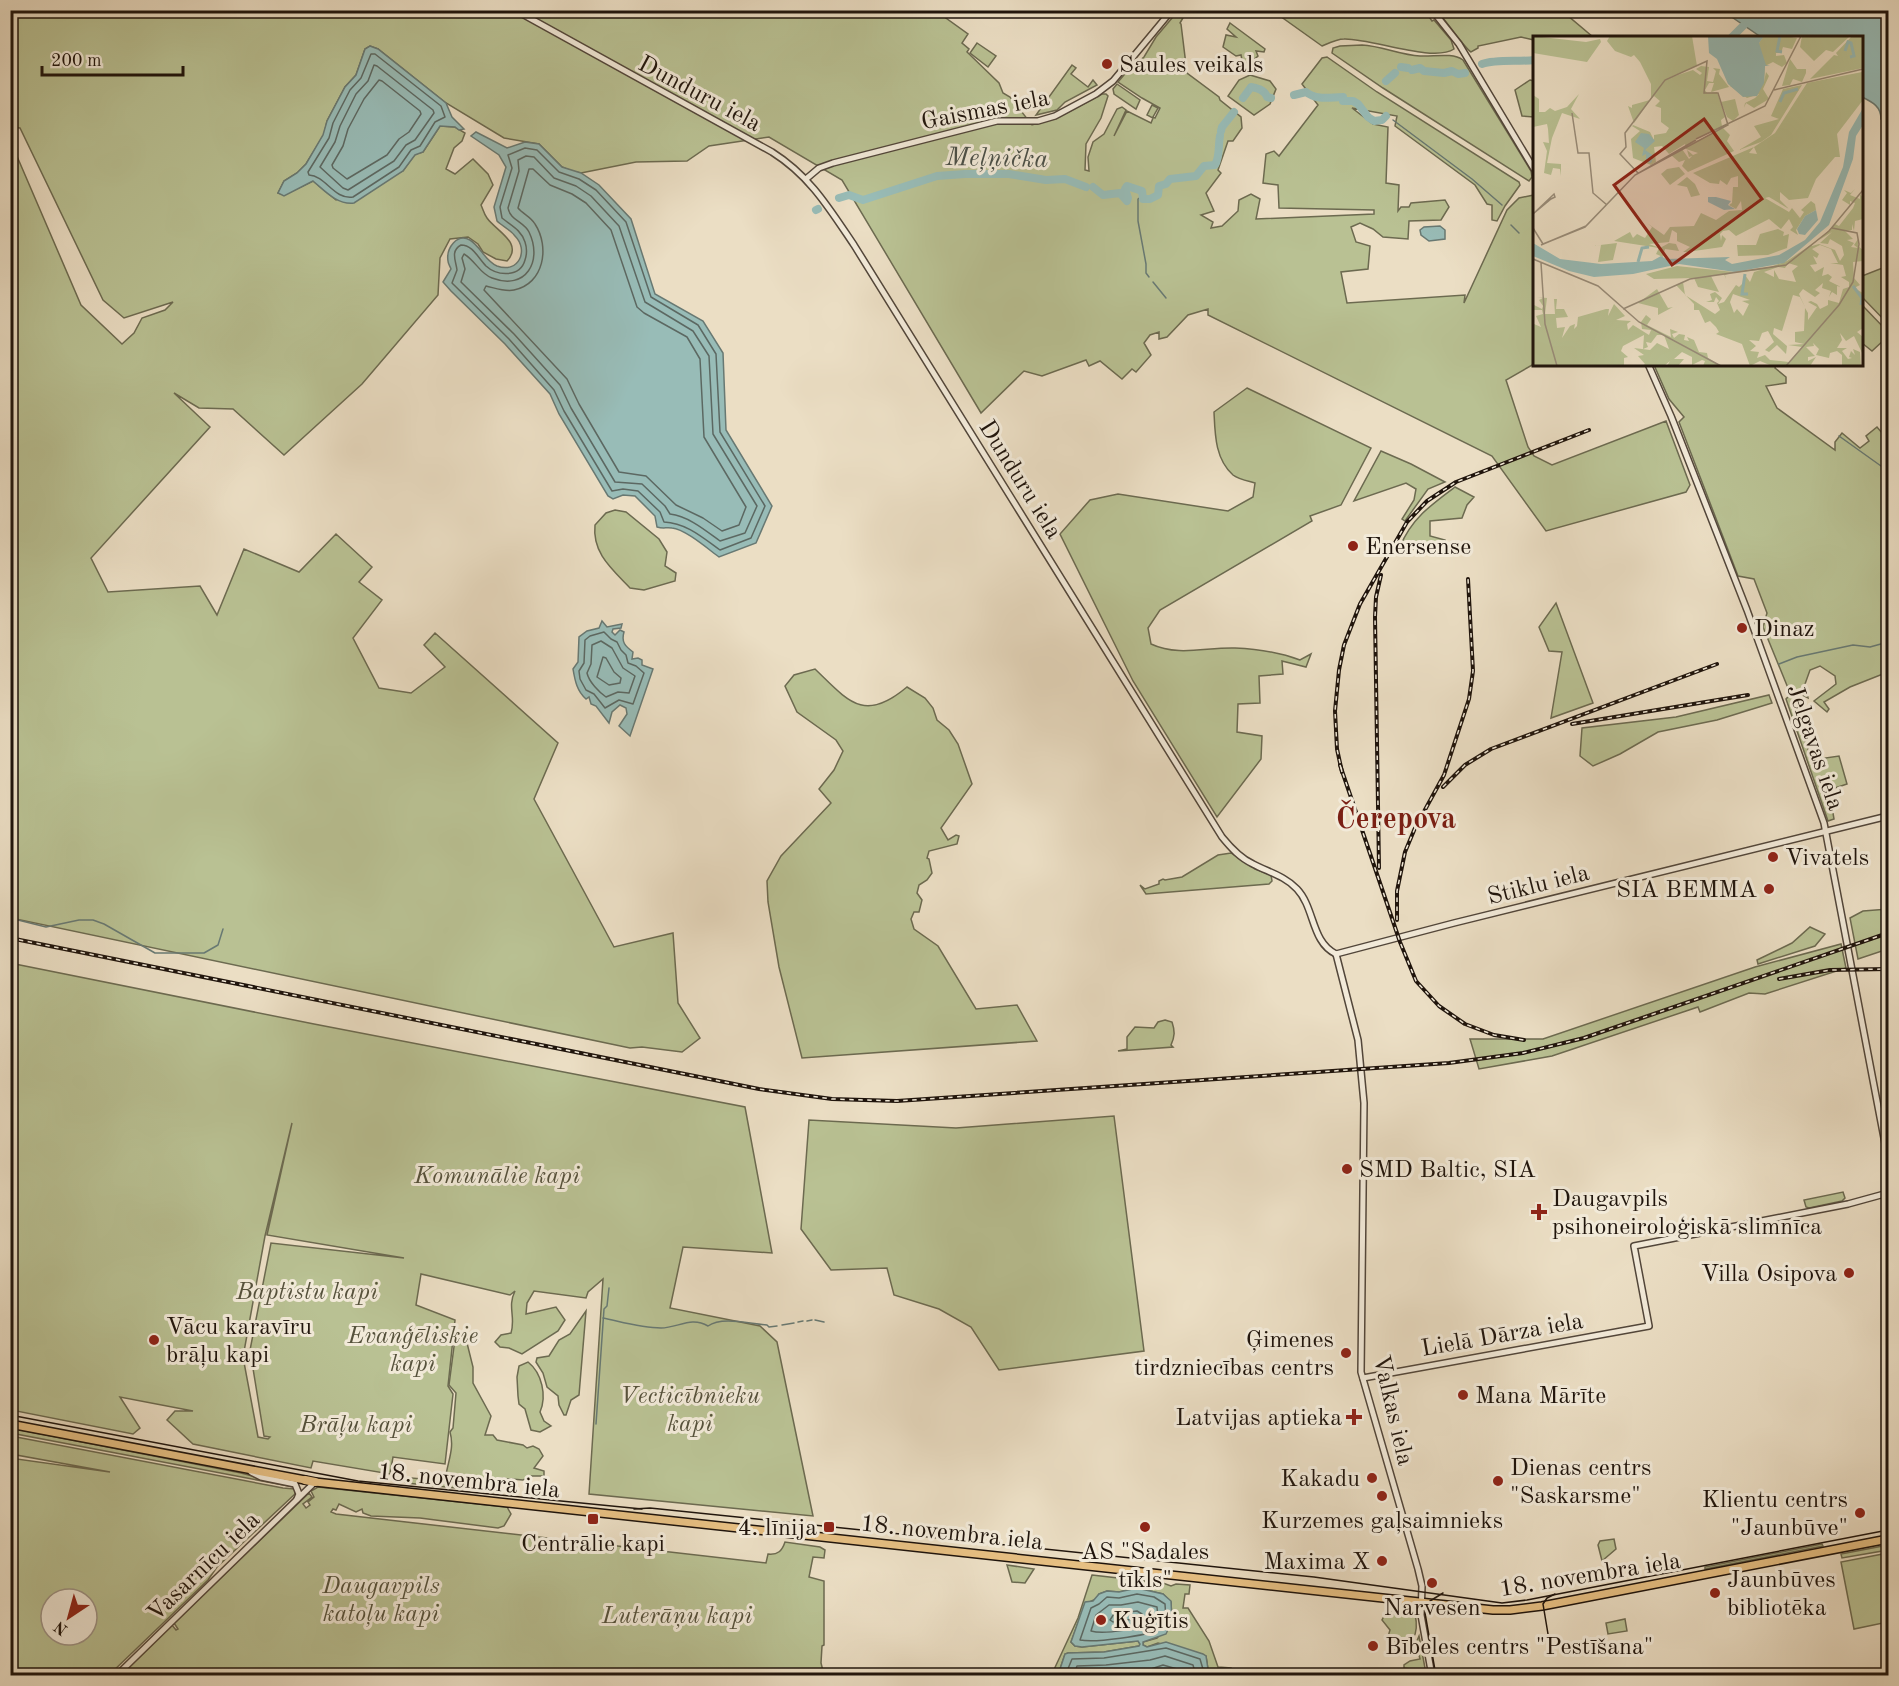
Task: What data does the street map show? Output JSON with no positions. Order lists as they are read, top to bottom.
{
  "streets": {
    "highway": ["18. novembra iela"],
    "street": [
      "Dunduru iela",
      "Gaismas iela",
      "Jelgavas iela",
      "Stiklu iela",
      "Lielā Dārza iela",
      "Valkas iela",
      "Vasarnīcu iela"
    ]
  },
  "crossings": [
    ["Dunduru iela", "Gaismas iela"],
    ["Dunduru iela", "Stiklu iela"],
    ["Dunduru iela", "Valkas iela"],
    ["Jelgavas iela", "Stiklu iela"],
    ["Lielā Dārza iela", "Valkas iela"],
    ["Valkas iela", "18. novembra iela"],
    ["18. novembra iela", "Vasarnīcu iela"]
  ],
  "districts": ["Čerepova"],
  "water": ["Meļņička"],
  "parks": [
    "Komunālie kapi",
    "Baptistu kapi",
    "Evanģēliskie kapi",
    "Vecticībnieku kapi",
    "Brāļu kapi",
    "Daugavpils katoļu kapi",
    "Luterāņu kapi"
  ],
  "places": {
    "other": [
      "Saules veikals",
      "Enersense",
      "Dinaz",
      "Vivatels",
      "SIA BEMMA",
      "SMD Baltic, SIA",
      "Villa Osipova",
      "Vācu karavīru brāļu kapi",
      "Ģimenes tirdzniecības centrs",
      "Mana Mārīte",
      "Kakadu",
      "Dienas centrs \"Saskarsme\"",
      "Kurzemes gaļsaimnieks",
      "Klientu centrs \"Jaunbūve\"",
      "AS \"Sadales tīkls\"",
      "Maxima X",
      "Narvesen",
      "Jaunbūves bibliotēka",
      "Kuģītis",
      "Bībeles centrs \"Pestīšana\""
    ],
    "health": ["Daugavpils psihoneiroloģiskā slimnīca", "Latvijas aptieka"],
    "transit": ["Centrālie kapi", "4. līnija"]
  },
  "scale_bar": "200 m",
  "north": "bottom left"
}
